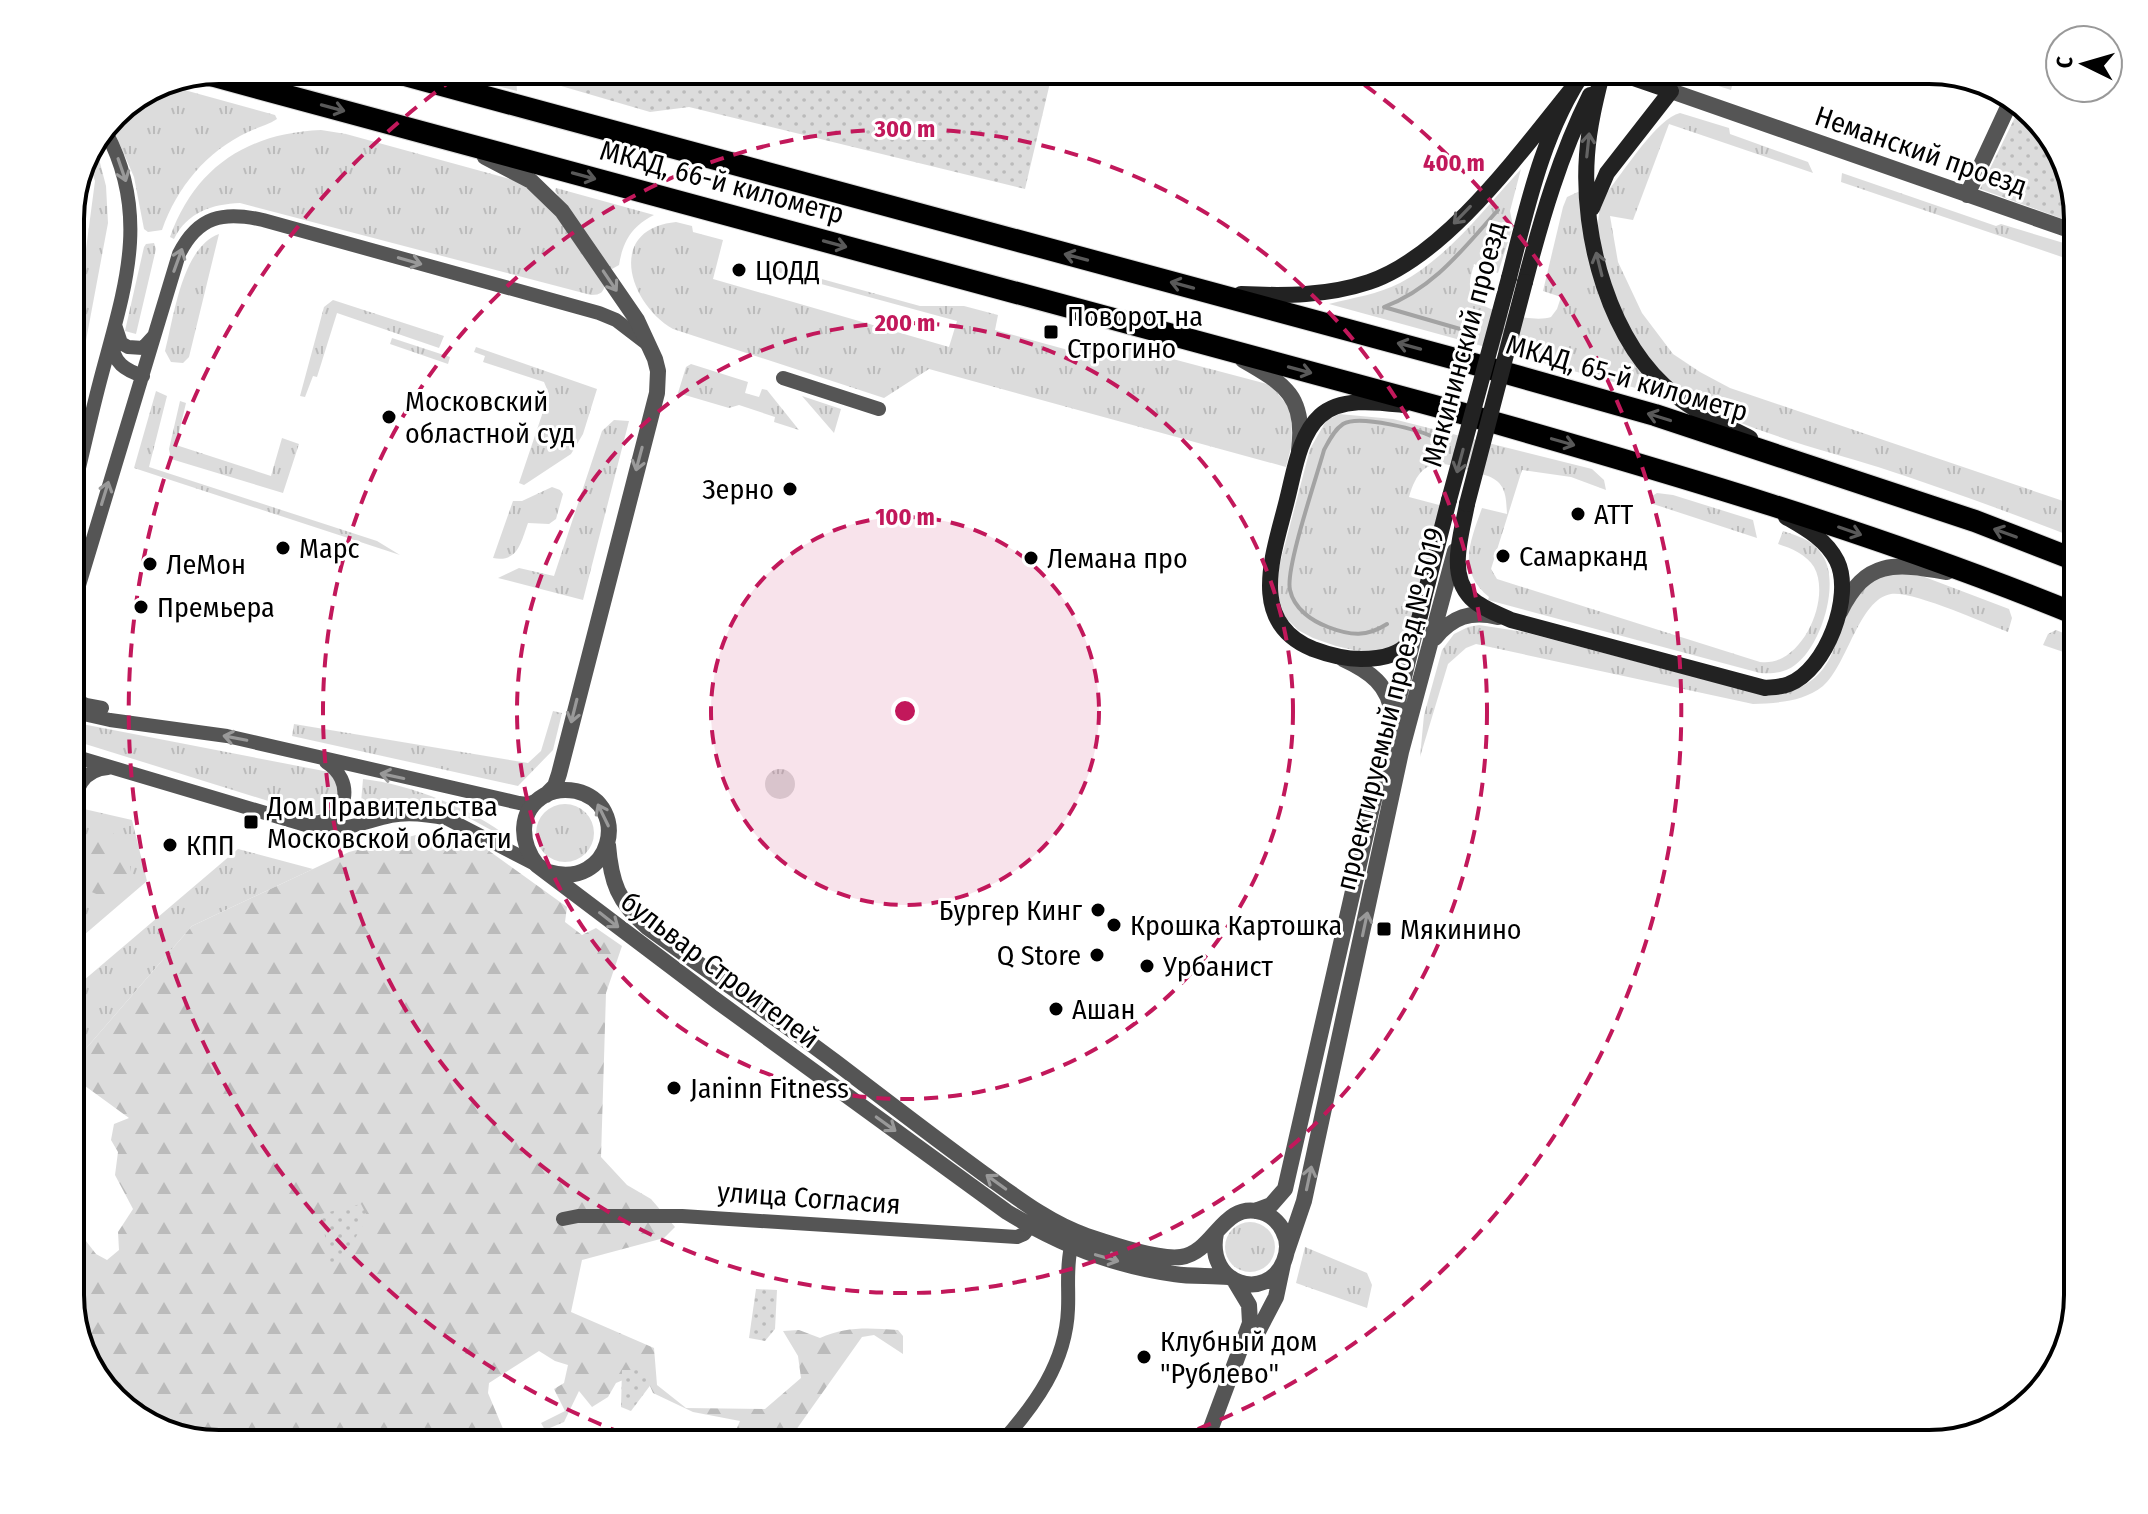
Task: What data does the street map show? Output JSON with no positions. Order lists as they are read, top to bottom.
{
  "streets": {
    "highway": ["МКАД, 66-й километр", "МКАД, 65-й километр"],
    "main road": ["Неманский проезд", "Мякининский проезд", "проектируемый проезд № 5019"],
    "street": ["бульвар Строителей", "улица Согласия"]
  },
  "crossings": [
    ["МКАД, 66-й километр", "МКАД, 65-й километр"],
    ["Мякининский проезд", "проектируемый проезд № 5019"],
    ["проектируемый проезд № 5019", "бульвар Строителей"],
    ["бульвар Строителей", "улица Согласия"]
  ],
  "one_way": ["проектируемый проезд № 5019"],
  "places": {
    "other": [
      "ЦОДД",
      "Московский областной суд",
      "Зерно",
      "АТТ",
      "Марс",
      "Самарканд",
      "Лемана про",
      "ЛеМон",
      "Премьера",
      "КПП",
      "Бургер Кинг",
      "Крошка Картошка",
      "Q Store",
      "Урбанист",
      "Ашан",
      "Janinn Fitness",
      "Клубный дом \"Рублево\""
    ],
    "transit": ["Поворот на Строгино", "Дом Правительства Московской области", "Мякинино"]
  },
  "north": "left",
  "rings": [
    "300 m",
    "400 m",
    "200 m",
    "100 m"
  ]
}
